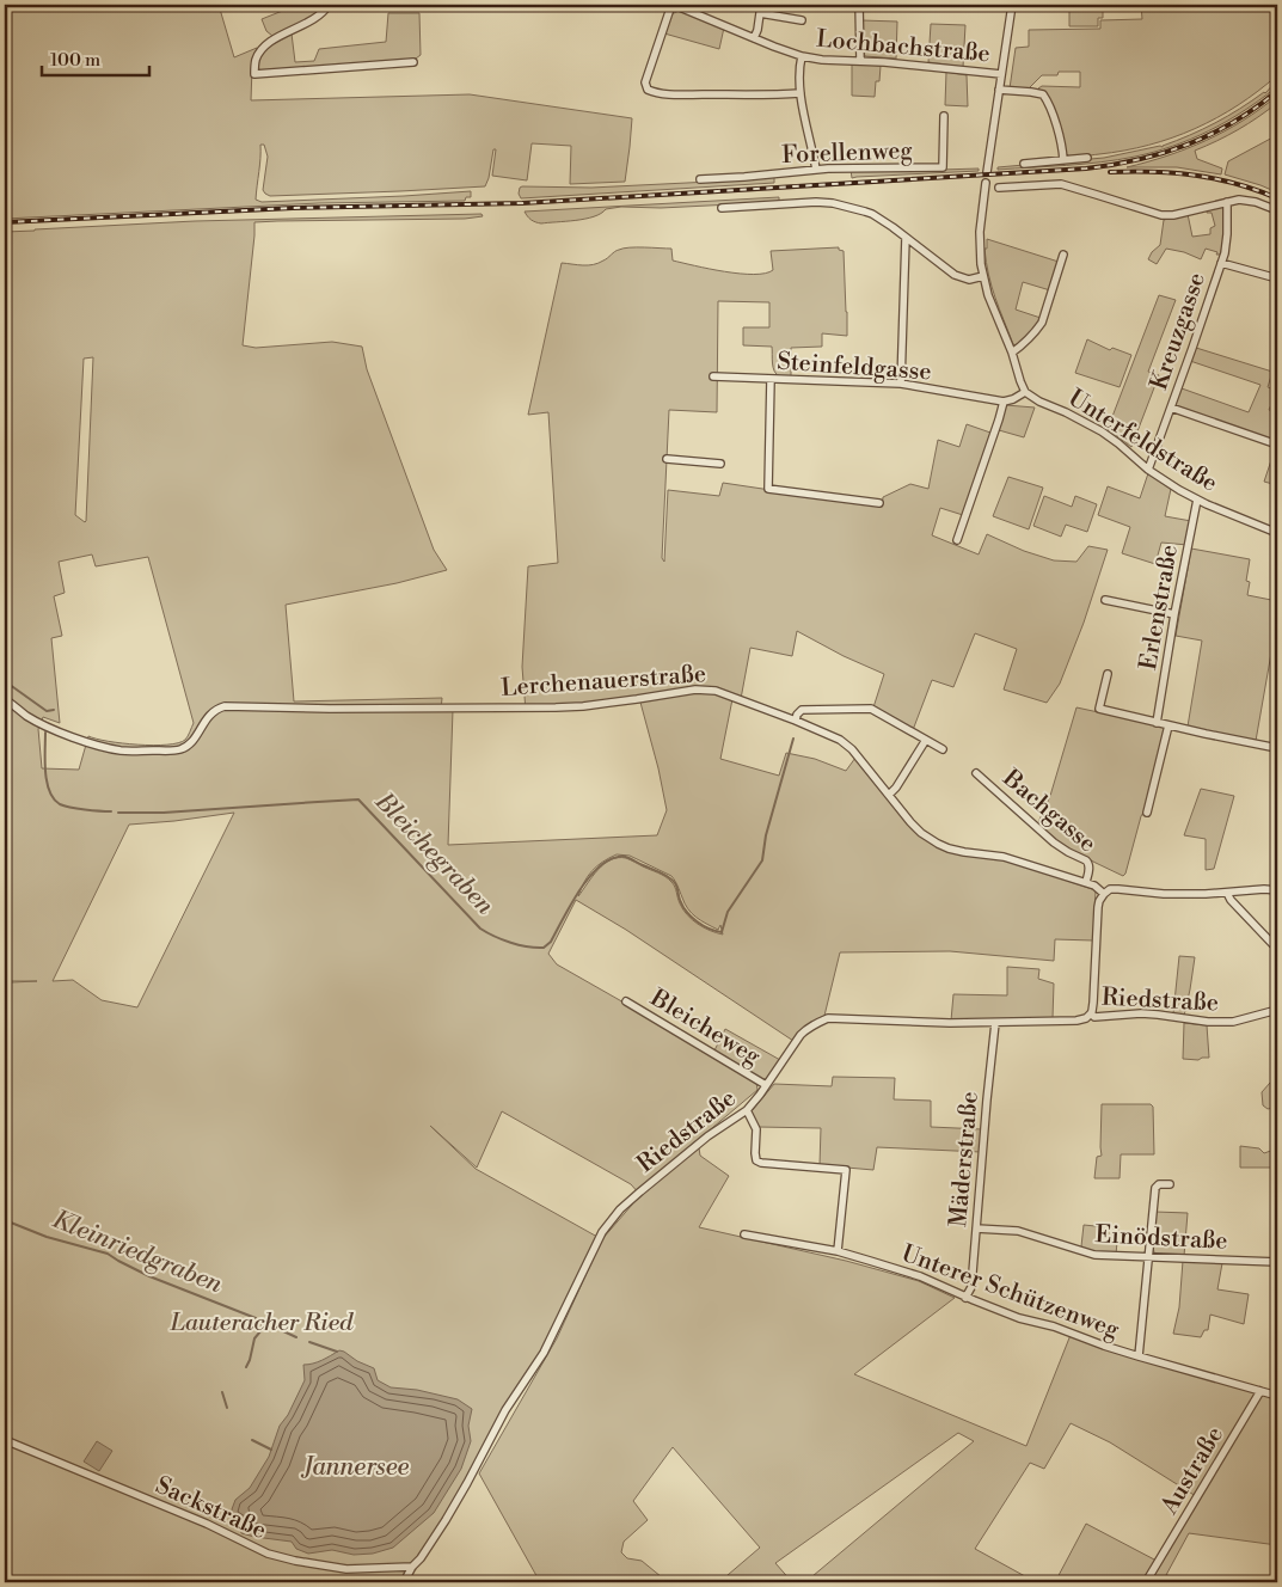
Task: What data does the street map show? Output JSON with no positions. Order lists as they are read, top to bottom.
{
  "streets": {
    "street": [
      "Lochbachstraße",
      "Forellenweg",
      "Kreuzgasse",
      "Steinfeldgasse",
      "Unterfeldstraße",
      "Erlenstraße",
      "Lerchenauerstraße",
      "Bachgasse",
      "Riedstraße",
      "Bleicheweg",
      "Mäderstraße",
      "Einödstraße",
      "Unterer Schützenweg",
      "Austraße",
      "Sackstraße"
    ]
  },
  "crossings": [
    ["Lochbachstraße", "Forellenweg"],
    ["Kreuzgasse", "Unterfeldstraße"],
    ["Unterfeldstraße", "Erlenstraße"],
    ["Lerchenauerstraße", "Bachgasse"],
    ["Riedstraße", "Bleicheweg"],
    ["Riedstraße", "Mäderstraße"],
    ["Riedstraße", "Sackstraße"],
    ["Mäderstraße", "Einödstraße"],
    ["Mäderstraße", "Unterer Schützenweg"],
    ["Unterer Schützenweg", "Austraße"]
  ],
  "water": ["Bleichegraben", "Kleinriedgraben", "Jannersee"],
  "parks": ["Lauteracher Ried"],
  "scale_bar": "100 m"
}
